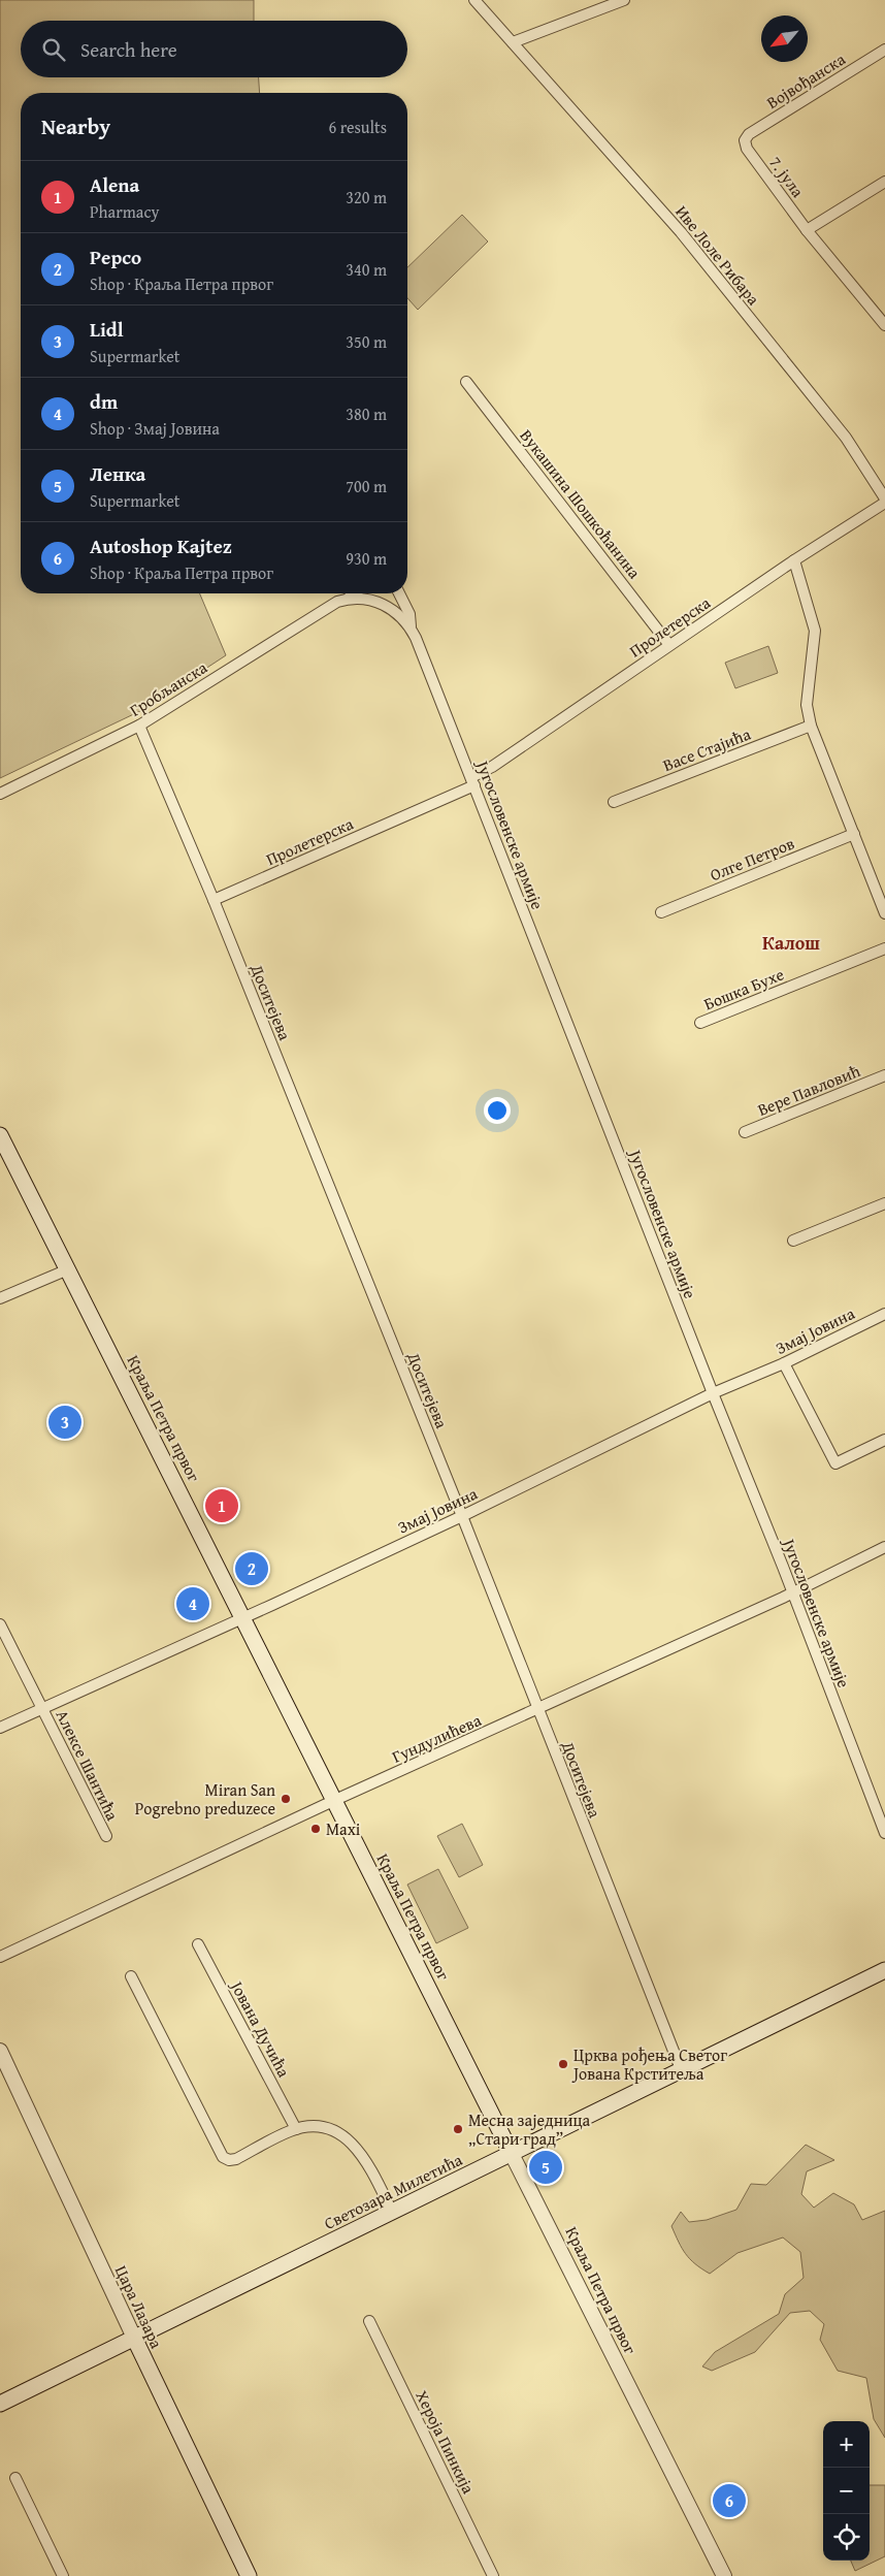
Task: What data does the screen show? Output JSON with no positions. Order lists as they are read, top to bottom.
{
  "streets": {
    "main road": ["Краља Петра првог", "Светозара Милетића", "Цара Лазара"],
    "street": [
      "Војвођанска",
      "7. јула",
      "Иве Лоле Рибара",
      "Вукашина Шошкоћанина",
      "Пролетерска",
      "Гробљанска",
      "Васе Стајића",
      "Југословенске армије",
      "Олге Петров",
      "Бошка Бухе",
      "Доситејева",
      "Вере Павловић",
      "Змај Јовина",
      "Гундулићева",
      "Алексе Шантића",
      "Јована Дучића",
      "Хероја Пинкија"
    ]
  },
  "crossings": [
    ["Војвођанска", "7. јула"],
    ["Вукашина Шошкоћанина", "Пролетерска"],
    ["Пролетерска", "Југословенске армије"],
    ["Пролетерска", "Доситејева"],
    ["Гробљанска", "Југословенске армије"],
    ["Гробљанска", "Доситејева"],
    ["Југословенске армије", "Змај Јовина"],
    ["Југословенске армије", "Гундулићева"],
    ["Доситејева", "Змај Јовина"],
    ["Доситејева", "Гундулићева"],
    ["Доситејева", "Светозара Милетића"],
    ["Змај Јовина", "Краља Петра првог"],
    ["Змај Јовина", "Алексе Шантића"],
    ["Краља Петра првог", "Гундулићева"],
    ["Краља Петра првог", "Светозара Милетића"],
    ["Светозара Милетића", "Цара Лазара"]
  ],
  "districts": ["Калош"],
  "places": [
    "Miran San Pogrebno preduzece",
    "Maxi",
    "Црква рођења Светог Јована Крститеља",
    "Месна заједница „Стари град”"
  ],
  "north": "bottom left",
  "page": {
    "search": "Search here",
    "heading": ["Nearby", "6 results"],
    "list": [
      {
        "mark": "1",
        "name": "Alena",
        "note": "Pharmacy",
        "value": "320 m"
      },
      {
        "mark": "2",
        "name": "Pepco",
        "note": "Shop · Краља Петра првог",
        "value": "340 m"
      },
      {
        "mark": "3",
        "name": "Lidl",
        "note": "Supermarket",
        "value": "350 m"
      },
      {
        "mark": "4",
        "name": "dm",
        "note": "Shop · Змај Јовина",
        "value": "380 m"
      },
      {
        "mark": "5",
        "name": "Ленка",
        "note": "Supermarket",
        "value": "700 m"
      },
      {
        "mark": "6",
        "name": "Autoshop Kajtez",
        "note": "Shop · Краља Петра првог",
        "value": "930 m"
      }
    ],
    "pins": [
      "3",
      "1",
      "2",
      "4",
      "5",
      "6"
    ],
    "map_buttons": ["+", "−"]
  }
}
